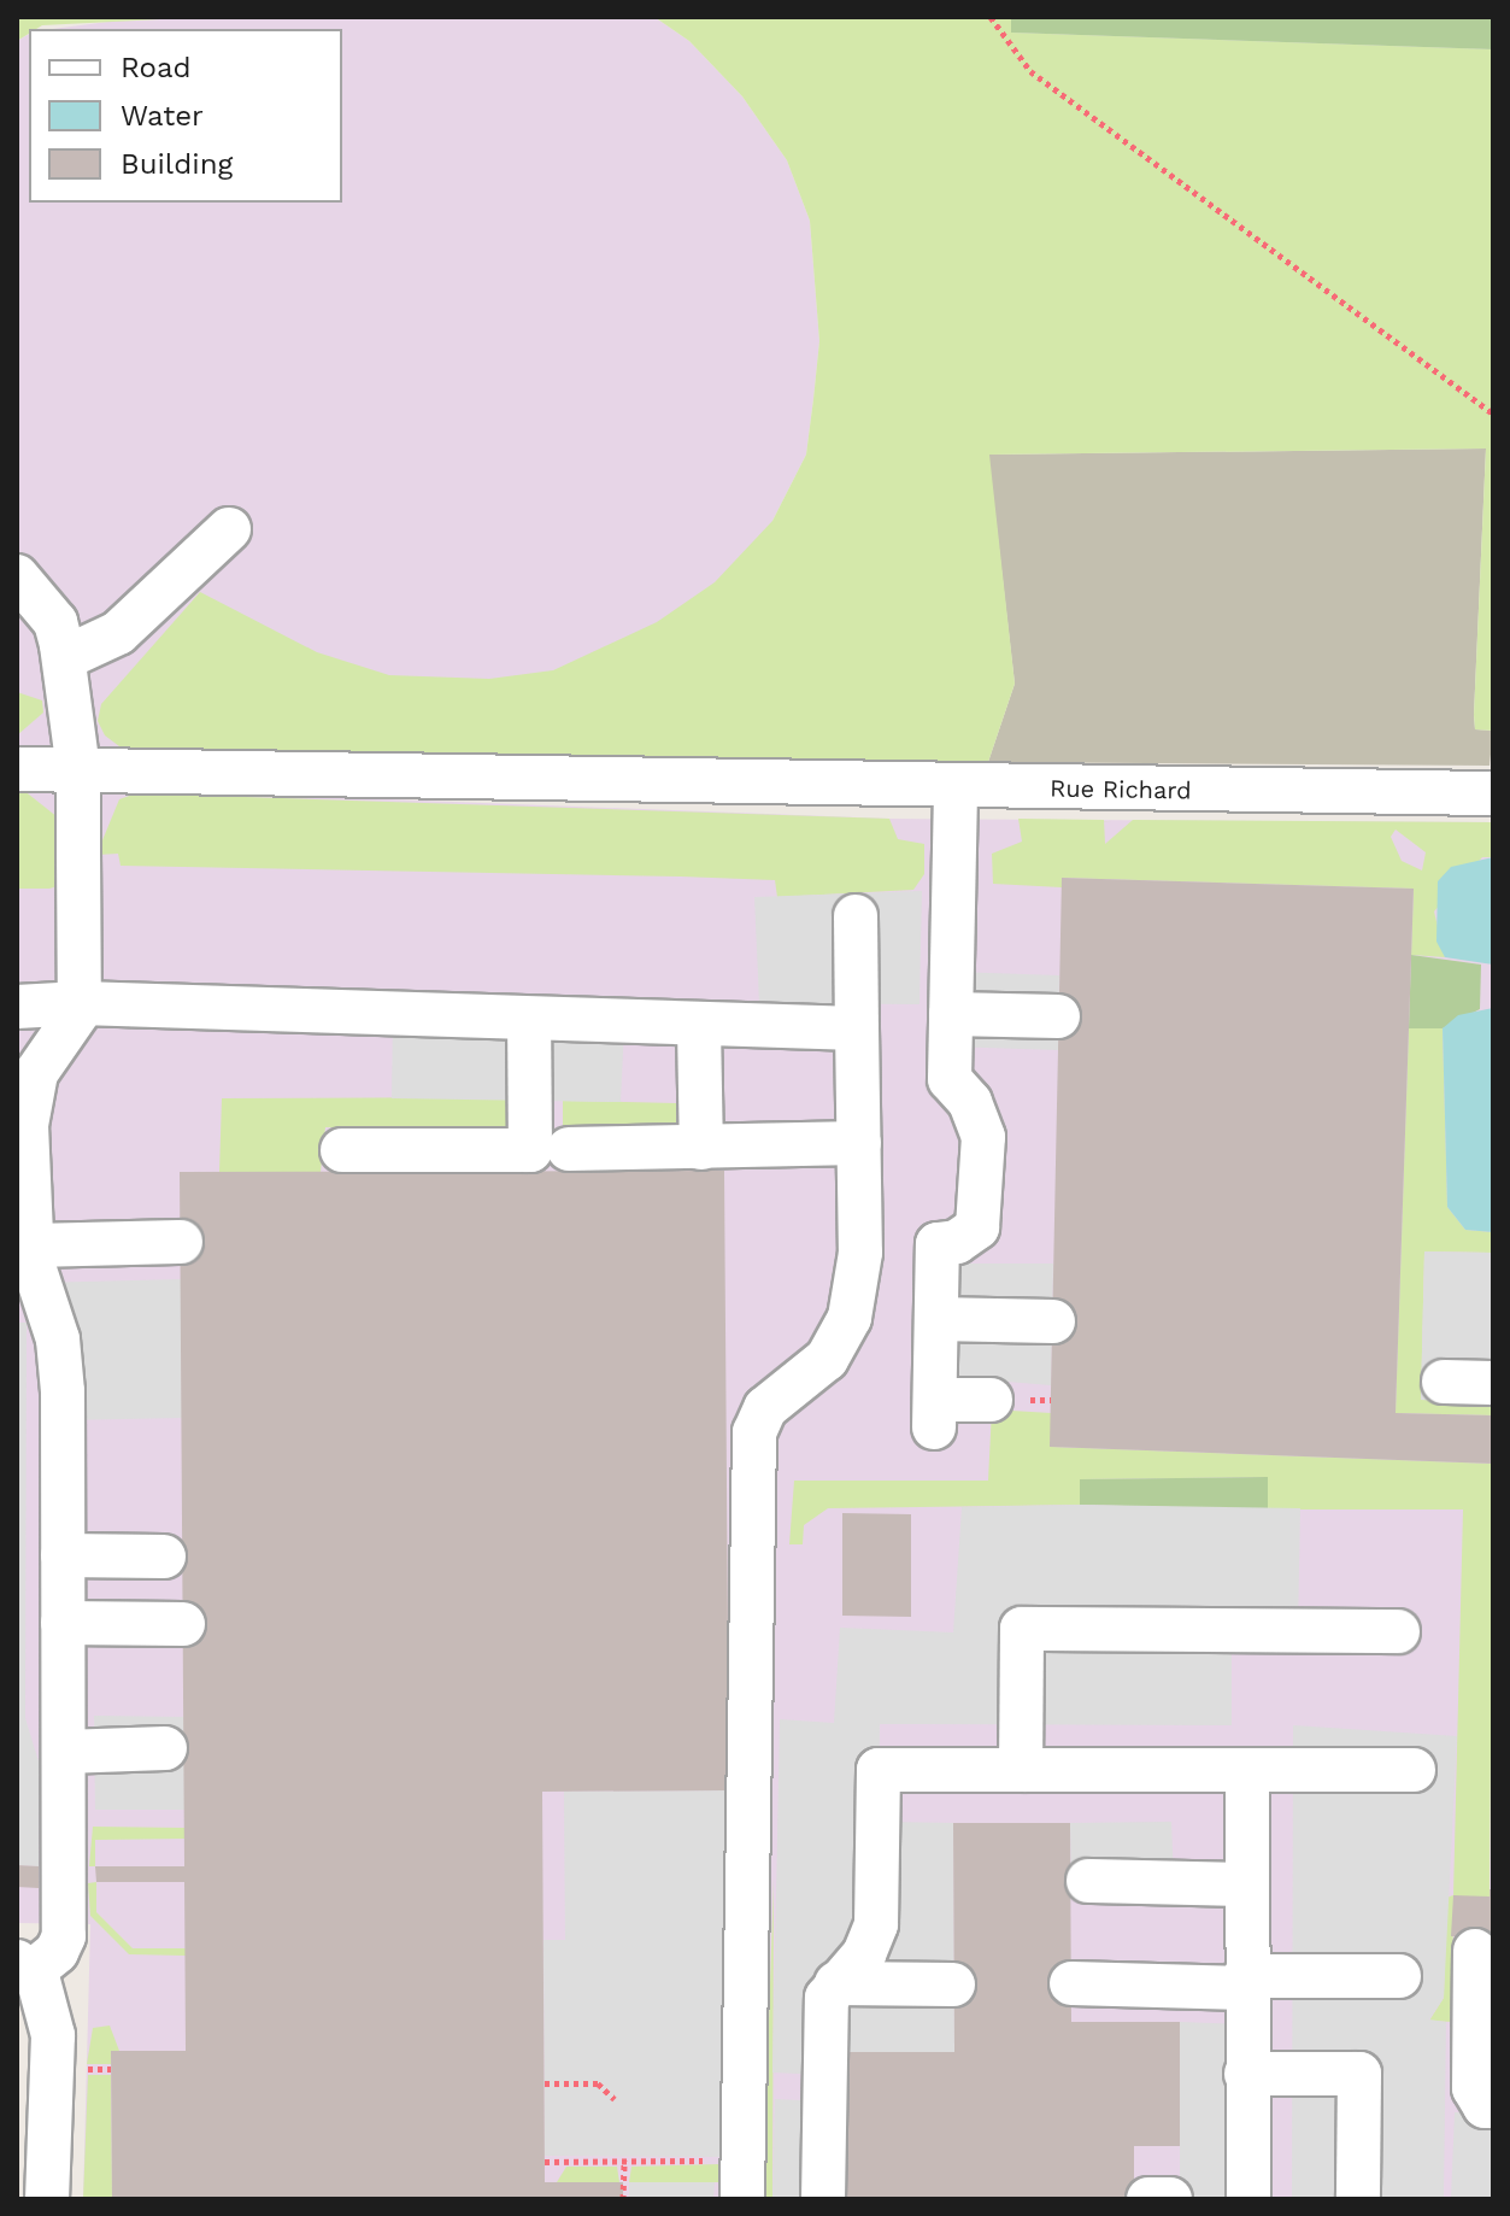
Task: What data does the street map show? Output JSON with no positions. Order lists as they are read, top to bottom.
{
  "streets": {
    "street": ["Rue Richard"]
  },
  "legend": ["Road", "Water", "Building"]
}
